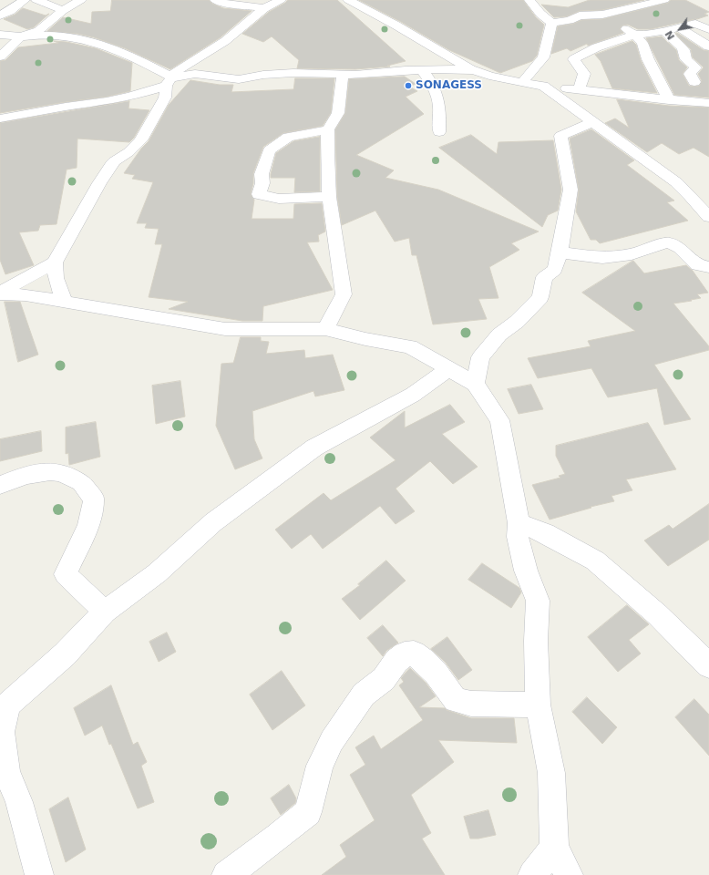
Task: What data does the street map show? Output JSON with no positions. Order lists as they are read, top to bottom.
{
  "places": ["SONAGESS"],
  "north": "bottom left"
}
